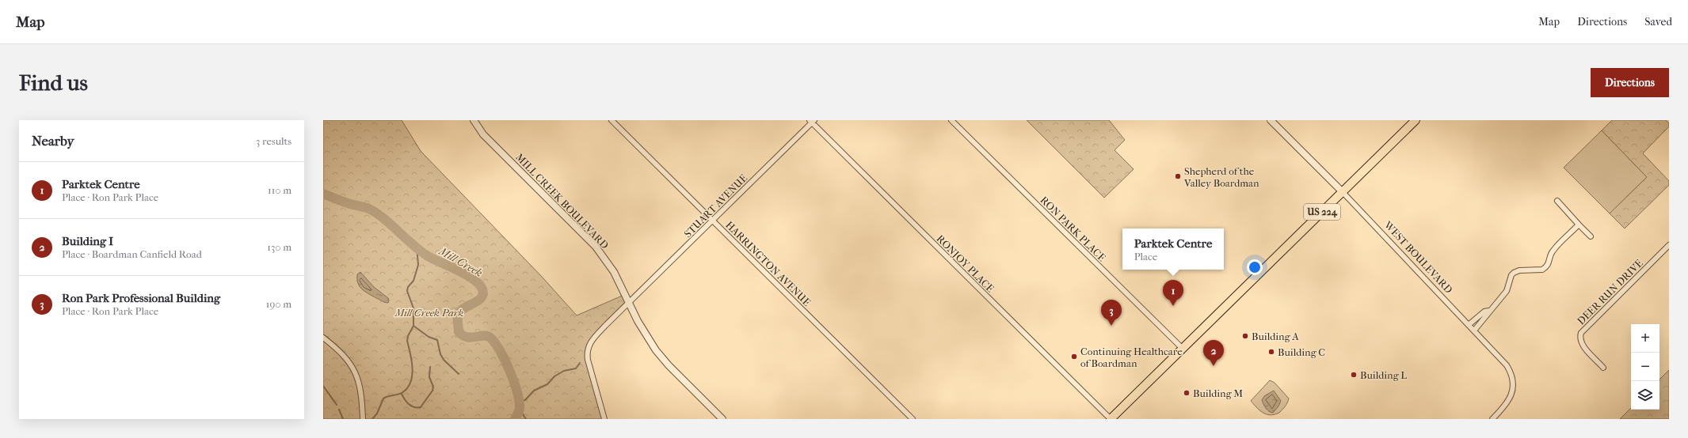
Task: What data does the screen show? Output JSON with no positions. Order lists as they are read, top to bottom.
{
  "streets": {
    "main road": ["US 224"],
    "street": [
      "MILL CREEK BOULEVARD",
      "STUART AVENUE",
      "RON PARK PLACE",
      "WEST BOULEVARD",
      "HARRINGTON AVENUE",
      "RONJOY PLACE",
      "DEER RUN DRIVE"
    ]
  },
  "crossings": [
    ["MILL CREEK BOULEVARD", "STUART AVENUE"],
    ["STUART AVENUE", "HARRINGTON AVENUE"],
    ["STUART AVENUE", "RONJOY PLACE"],
    ["US 224", "RON PARK PLACE"],
    ["US 224", "WEST BOULEVARD"],
    ["US 224", "RONJOY PLACE"]
  ],
  "water": ["Mill Creek"],
  "parks": ["Mill Creek Park"],
  "places": [
    "Shepherd of the Valley Boardman",
    "Building A",
    "Building C",
    "Continuing Healthcare of Boardman",
    "Building L",
    "Building M"
  ],
  "page": {
    "header": "Map",
    "nav": ["Map", "Directions", "Saved"],
    "buttons": "Directions",
    "title": "Find us",
    "heading": ["Nearby", "3 results"],
    "list": [
      {
        "mark": "1",
        "name": "Parktek Centre",
        "note": "Place · Ron Park Place",
        "value": "110 m"
      },
      {
        "mark": "2",
        "name": "Building I",
        "note": "Place · Boardman Canfield Road",
        "value": "130 m"
      },
      {
        "mark": "3",
        "name": "Ron Park Professional Building",
        "note": "Place · Ron Park Place",
        "value": "190 m"
      }
    ],
    "popup": ["Parktek Centre", "Place"],
    "pins": ["1", "3", "2"],
    "map_buttons": ["+", "−"]
  }
}
